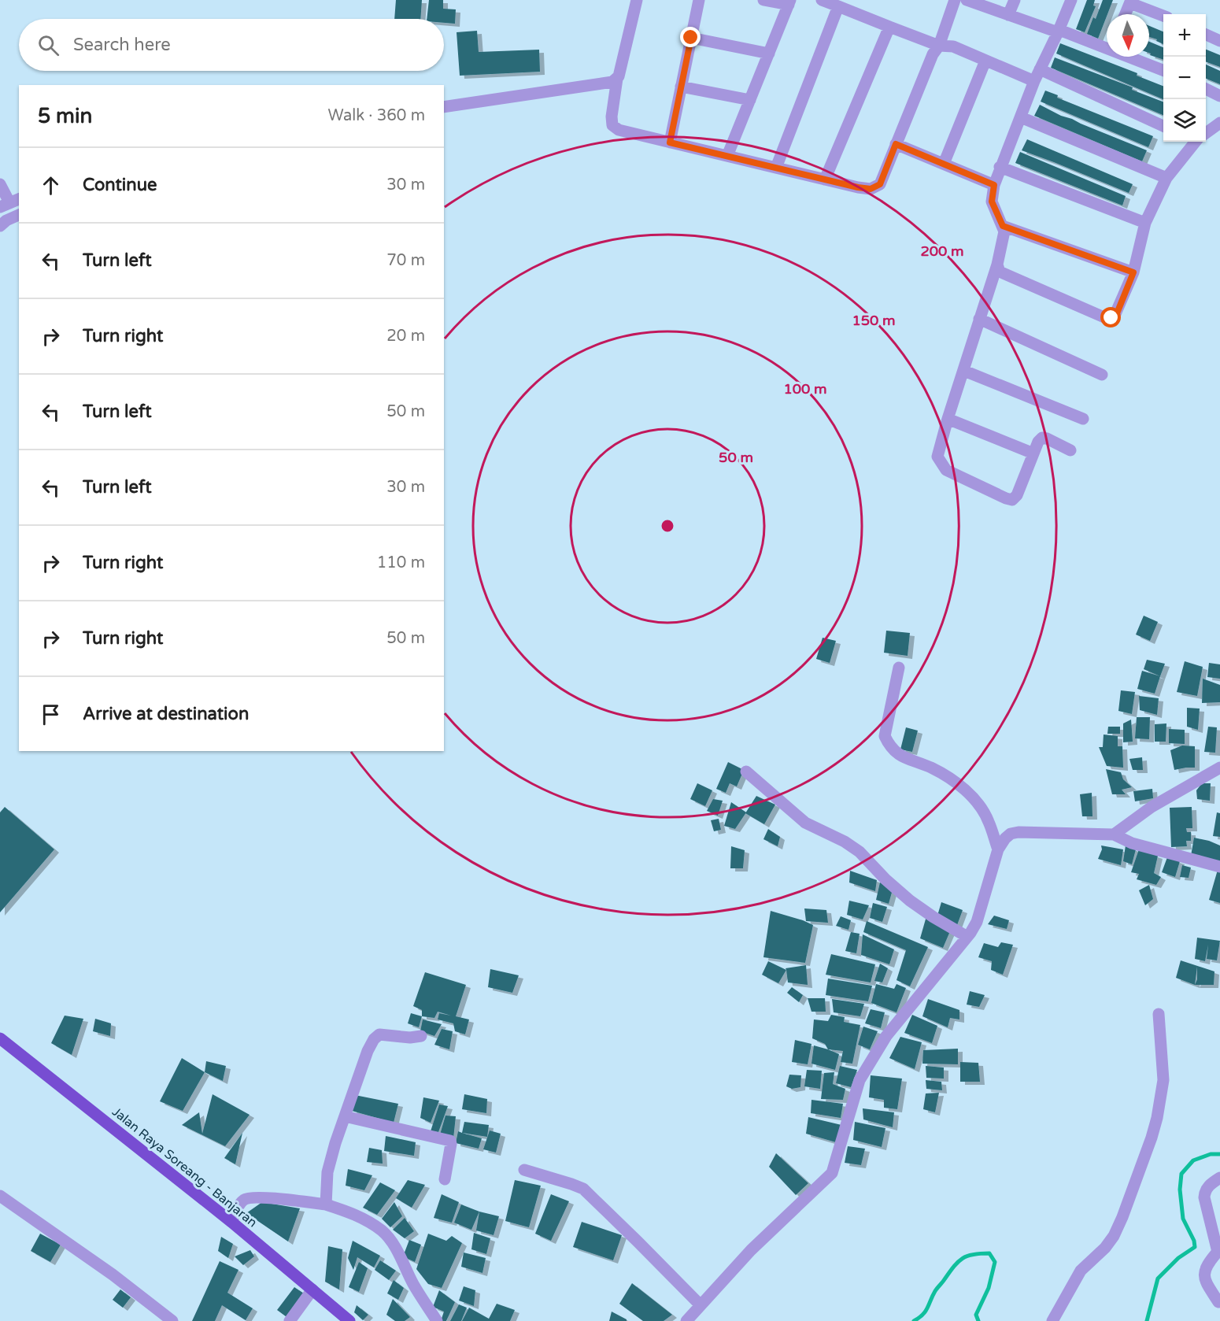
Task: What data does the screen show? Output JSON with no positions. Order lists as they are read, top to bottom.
{
  "streets": {
    "main road": ["Jalan Raya Soreang - Banjaran"]
  },
  "north": "bottom",
  "page": {
    "map_buttons": ["+", "−"],
    "search": "Search here",
    "heading": ["5 min", "Walk · 360 m"],
    "list": [
      ["Continue", "30 m"],
      ["Turn left", "70 m"],
      ["Turn right", "20 m"],
      ["Turn left", "50 m"],
      ["Turn left", "30 m"],
      ["Turn right", "110 m"],
      ["Turn right", "50 m"],
      "Arrive at destination"
    ]
  },
  "rings": [
    "200 m",
    "150 m",
    "100 m",
    "50 m"
  ]
}
